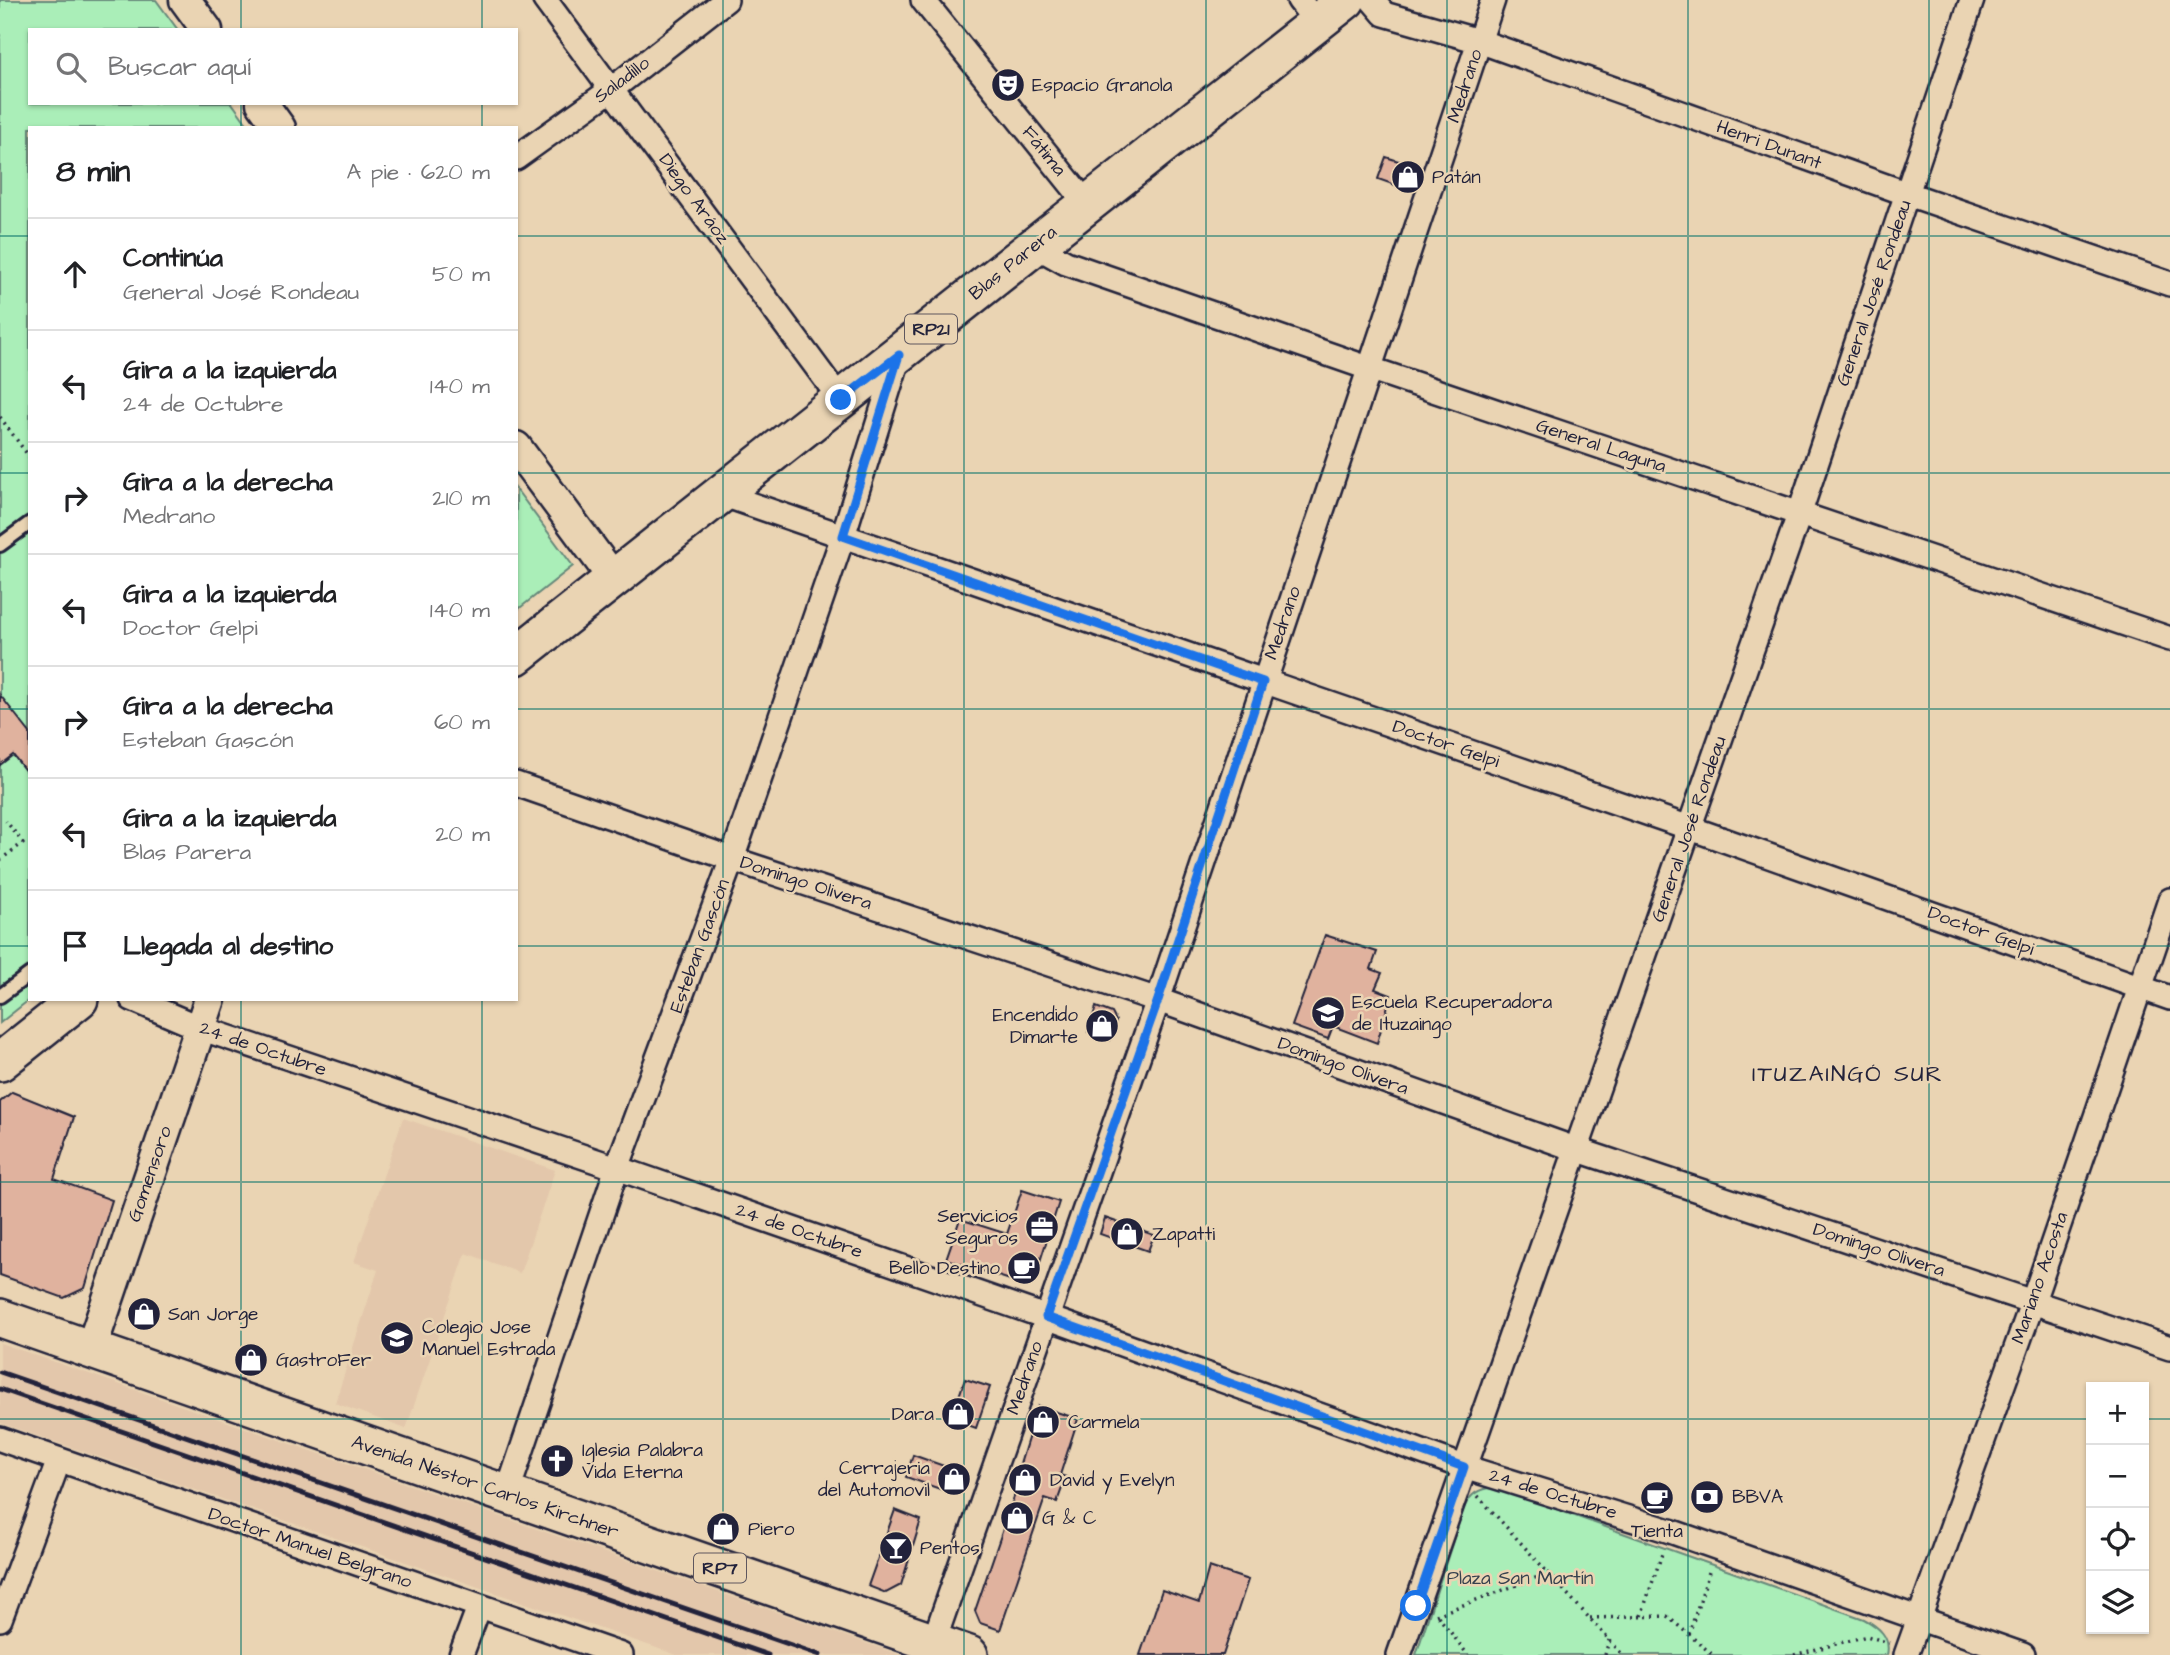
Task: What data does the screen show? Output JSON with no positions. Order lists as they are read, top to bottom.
{
  "streets": {
    "main road": [
      "Blas Parera",
      "RP21",
      "Avenida Néstor Carlos Kirchner",
      "RP7"
    ],
    "street": [
      "Saladillo",
      "Medrano",
      "Henri Dunant",
      "Fátima",
      "Diego Aráoz",
      "General José Rondeau",
      "General Laguna",
      "Doctor Gelpi",
      "Domingo Olivera",
      "Esteban Gascón",
      "24 de Octubre",
      "Gomensoro",
      "Mariano Acosta",
      "Doctor Manuel Belgrano"
    ]
  },
  "crossings": [
    ["Saladillo", "Diego Aráoz"],
    ["Medrano", "Henri Dunant"],
    ["Medrano", "General Laguna"],
    ["Medrano", "Doctor Gelpi"],
    ["Medrano", "Domingo Olivera"],
    ["Medrano", "24 de Octubre"],
    ["Medrano", "Avenida Néstor Carlos Kirchner"],
    ["Henri Dunant", "General José Rondeau"],
    ["Fátima", "Blas Parera"],
    ["Diego Aráoz", "Blas Parera"],
    ["Blas Parera", "General Laguna"],
    ["Blas Parera", "Doctor Gelpi"],
    ["Blas Parera", "Esteban Gascón"],
    ["General José Rondeau", "General Laguna"],
    ["General José Rondeau", "Doctor Gelpi"],
    ["General José Rondeau", "Domingo Olivera"],
    ["General José Rondeau", "24 de Octubre"],
    ["Doctor Gelpi", "Esteban Gascón"],
    ["Doctor Gelpi", "Mariano Acosta"],
    ["Domingo Olivera", "Esteban Gascón"],
    ["Domingo Olivera", "Mariano Acosta"],
    ["Esteban Gascón", "24 de Octubre"],
    ["Esteban Gascón", "Avenida Néstor Carlos Kirchner"],
    ["24 de Octubre", "Gomensoro"],
    ["24 de Octubre", "Mariano Acosta"],
    ["Gomensoro", "Avenida Néstor Carlos Kirchner"]
  ],
  "districts": ["ITUZAINGÓ SUR"],
  "parks": ["Plaza San Martín"],
  "places": {
    "theatre": ["Espacio Granola"],
    "shop": [
      "Patán",
      "Encendido Dimarte",
      "Zapatti",
      "San Jorge",
      "GastroFer",
      "Dara",
      "Carmela",
      "Cerrajeria del Automovil",
      "David y Evelyn",
      "G & C",
      "Piero"
    ],
    "school or university": ["Escuela Recuperadora de Ituzaingo", "Colegio Jose Manuel Estrada"],
    "office": ["Servicios Seguros"],
    "cafe": ["Bello Destino", "Tienta"],
    "church": ["Iglesia Palabra Vida Eterna"],
    "bank": ["BBVA"],
    "bar": ["Pentos"]
  },
  "page": {
    "search": "Buscar aquí",
    "heading": ["8 min", "A pie · 620 m"],
    "list": [
      ["Continúa", "General José Rondeau", "50 m"],
      ["Gira a la izquierda", "24 de Octubre", "140 m"],
      ["Gira a la derecha", "Medrano", "210 m"],
      ["Gira a la izquierda", "Doctor Gelpi", "140 m"],
      ["Gira a la derecha", "Esteban Gascón", "60 m"],
      ["Gira a la izquierda", "Blas Parera", "20 m"],
      "Llegada al destino"
    ],
    "map_buttons": ["+", "−"]
  }
}
